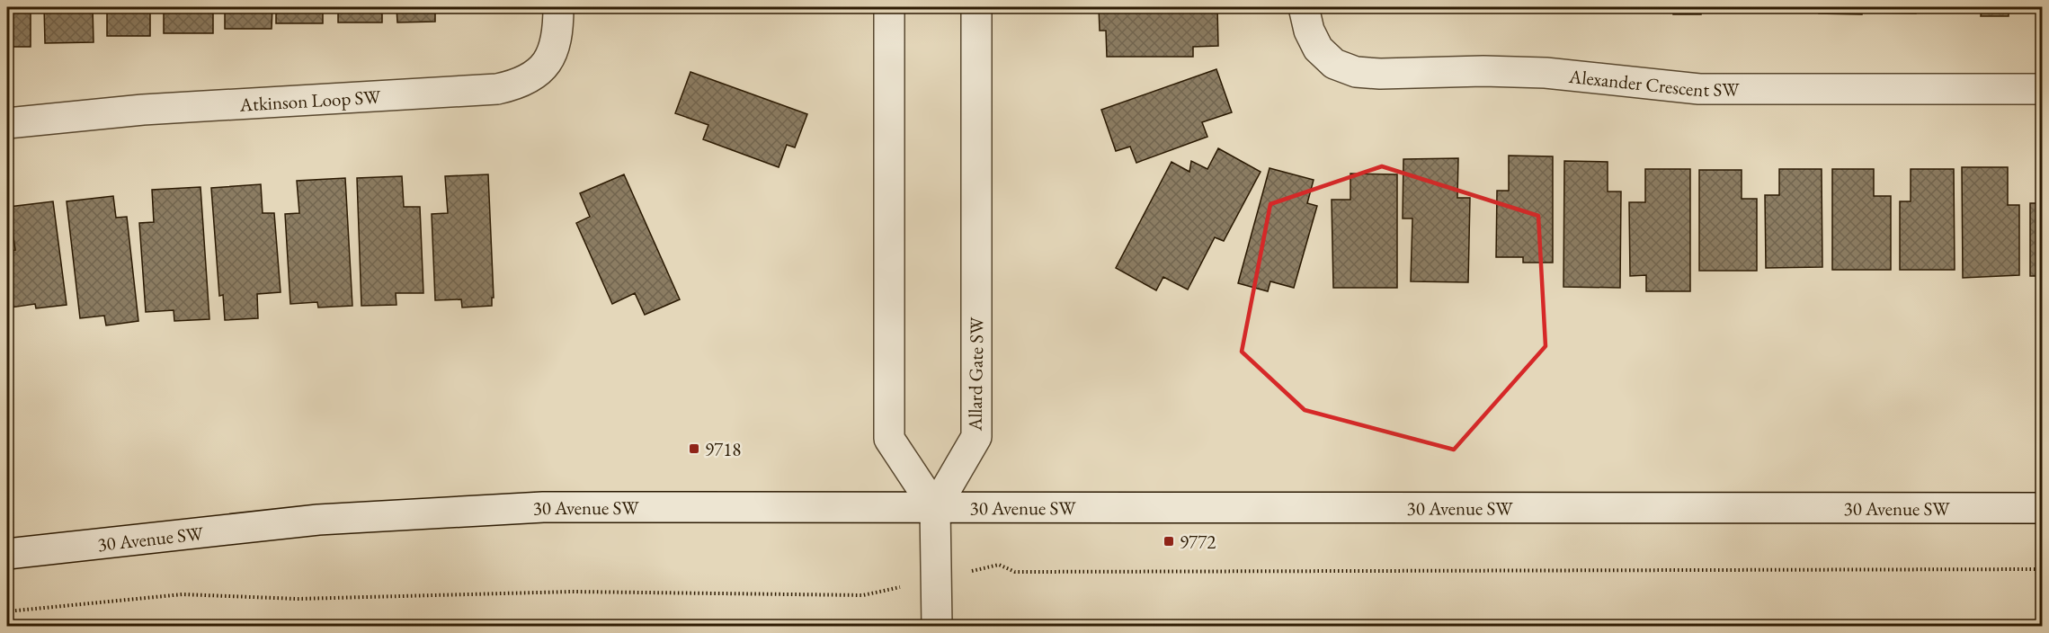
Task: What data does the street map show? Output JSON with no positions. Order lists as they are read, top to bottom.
{
  "streets": {
    "street": [
      "Alexander Crescent SW",
      "Atkinson Loop SW",
      "Allard Gate SW",
      "30 Avenue SW"
    ]
  },
  "crossings": [
    ["Allard Gate SW", "30 Avenue SW"]
  ],
  "places": {
    "transit": ["9718", "9772"]
  }
}
